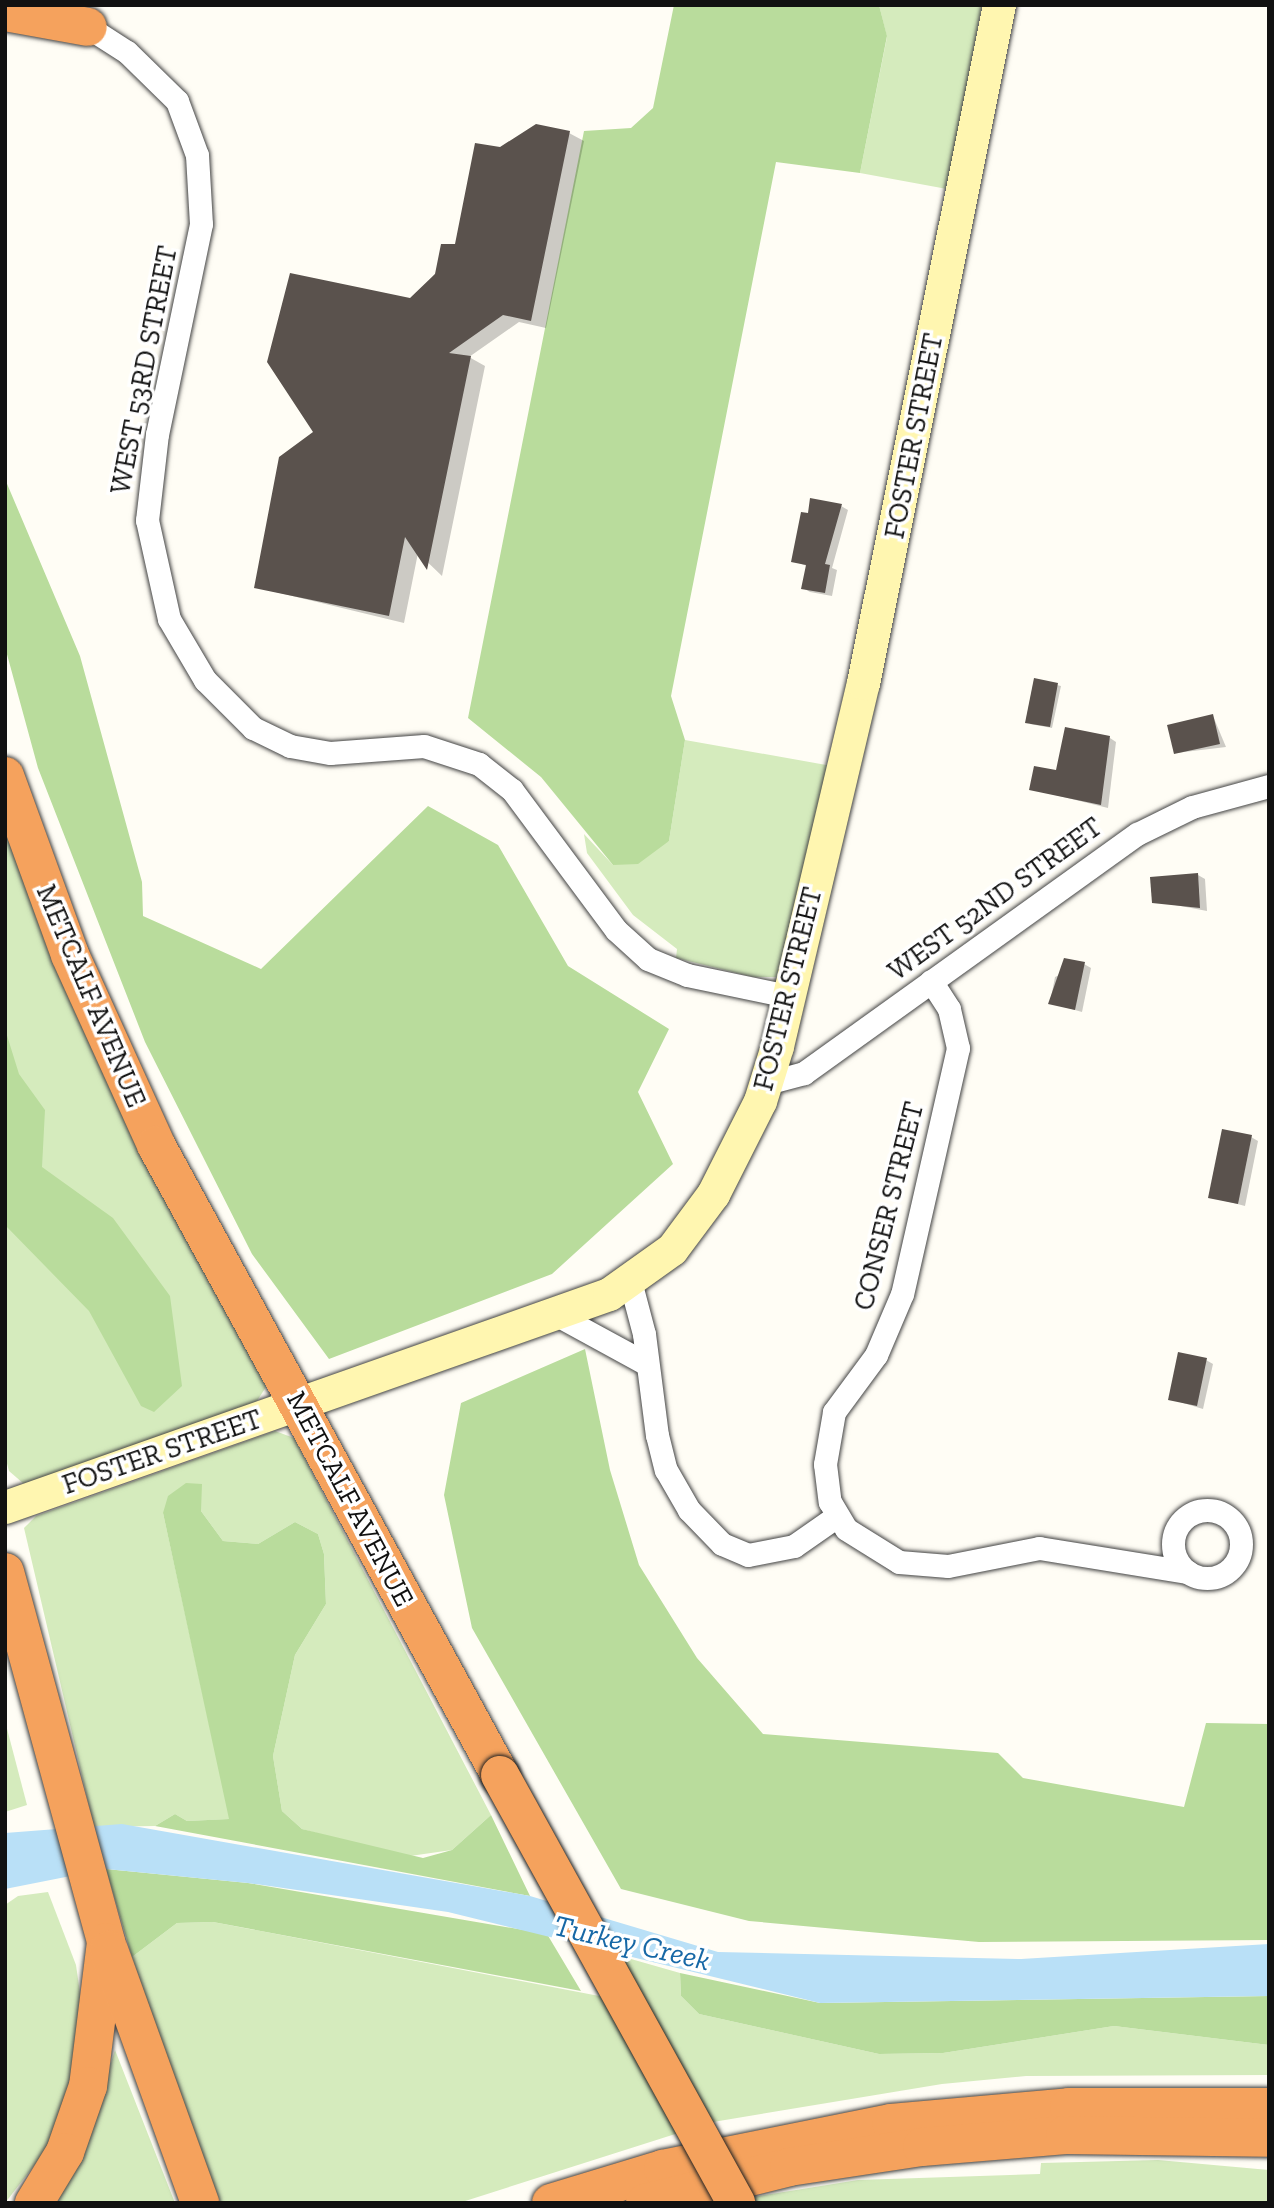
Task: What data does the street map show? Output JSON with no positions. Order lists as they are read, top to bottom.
{
  "streets": {
    "highway": ["METCALF AVENUE"],
    "street": [
      "WEST 53RD STREET",
      "FOSTER STREET",
      "WEST 52ND STREET",
      "CONSER STREET"
    ]
  },
  "crossings": [
    ["WEST 53RD STREET", "FOSTER STREET"],
    ["FOSTER STREET", "WEST 52ND STREET"],
    ["FOSTER STREET", "METCALF AVENUE"],
    ["WEST 52ND STREET", "CONSER STREET"]
  ],
  "water": ["Turkey Creek"]
}
